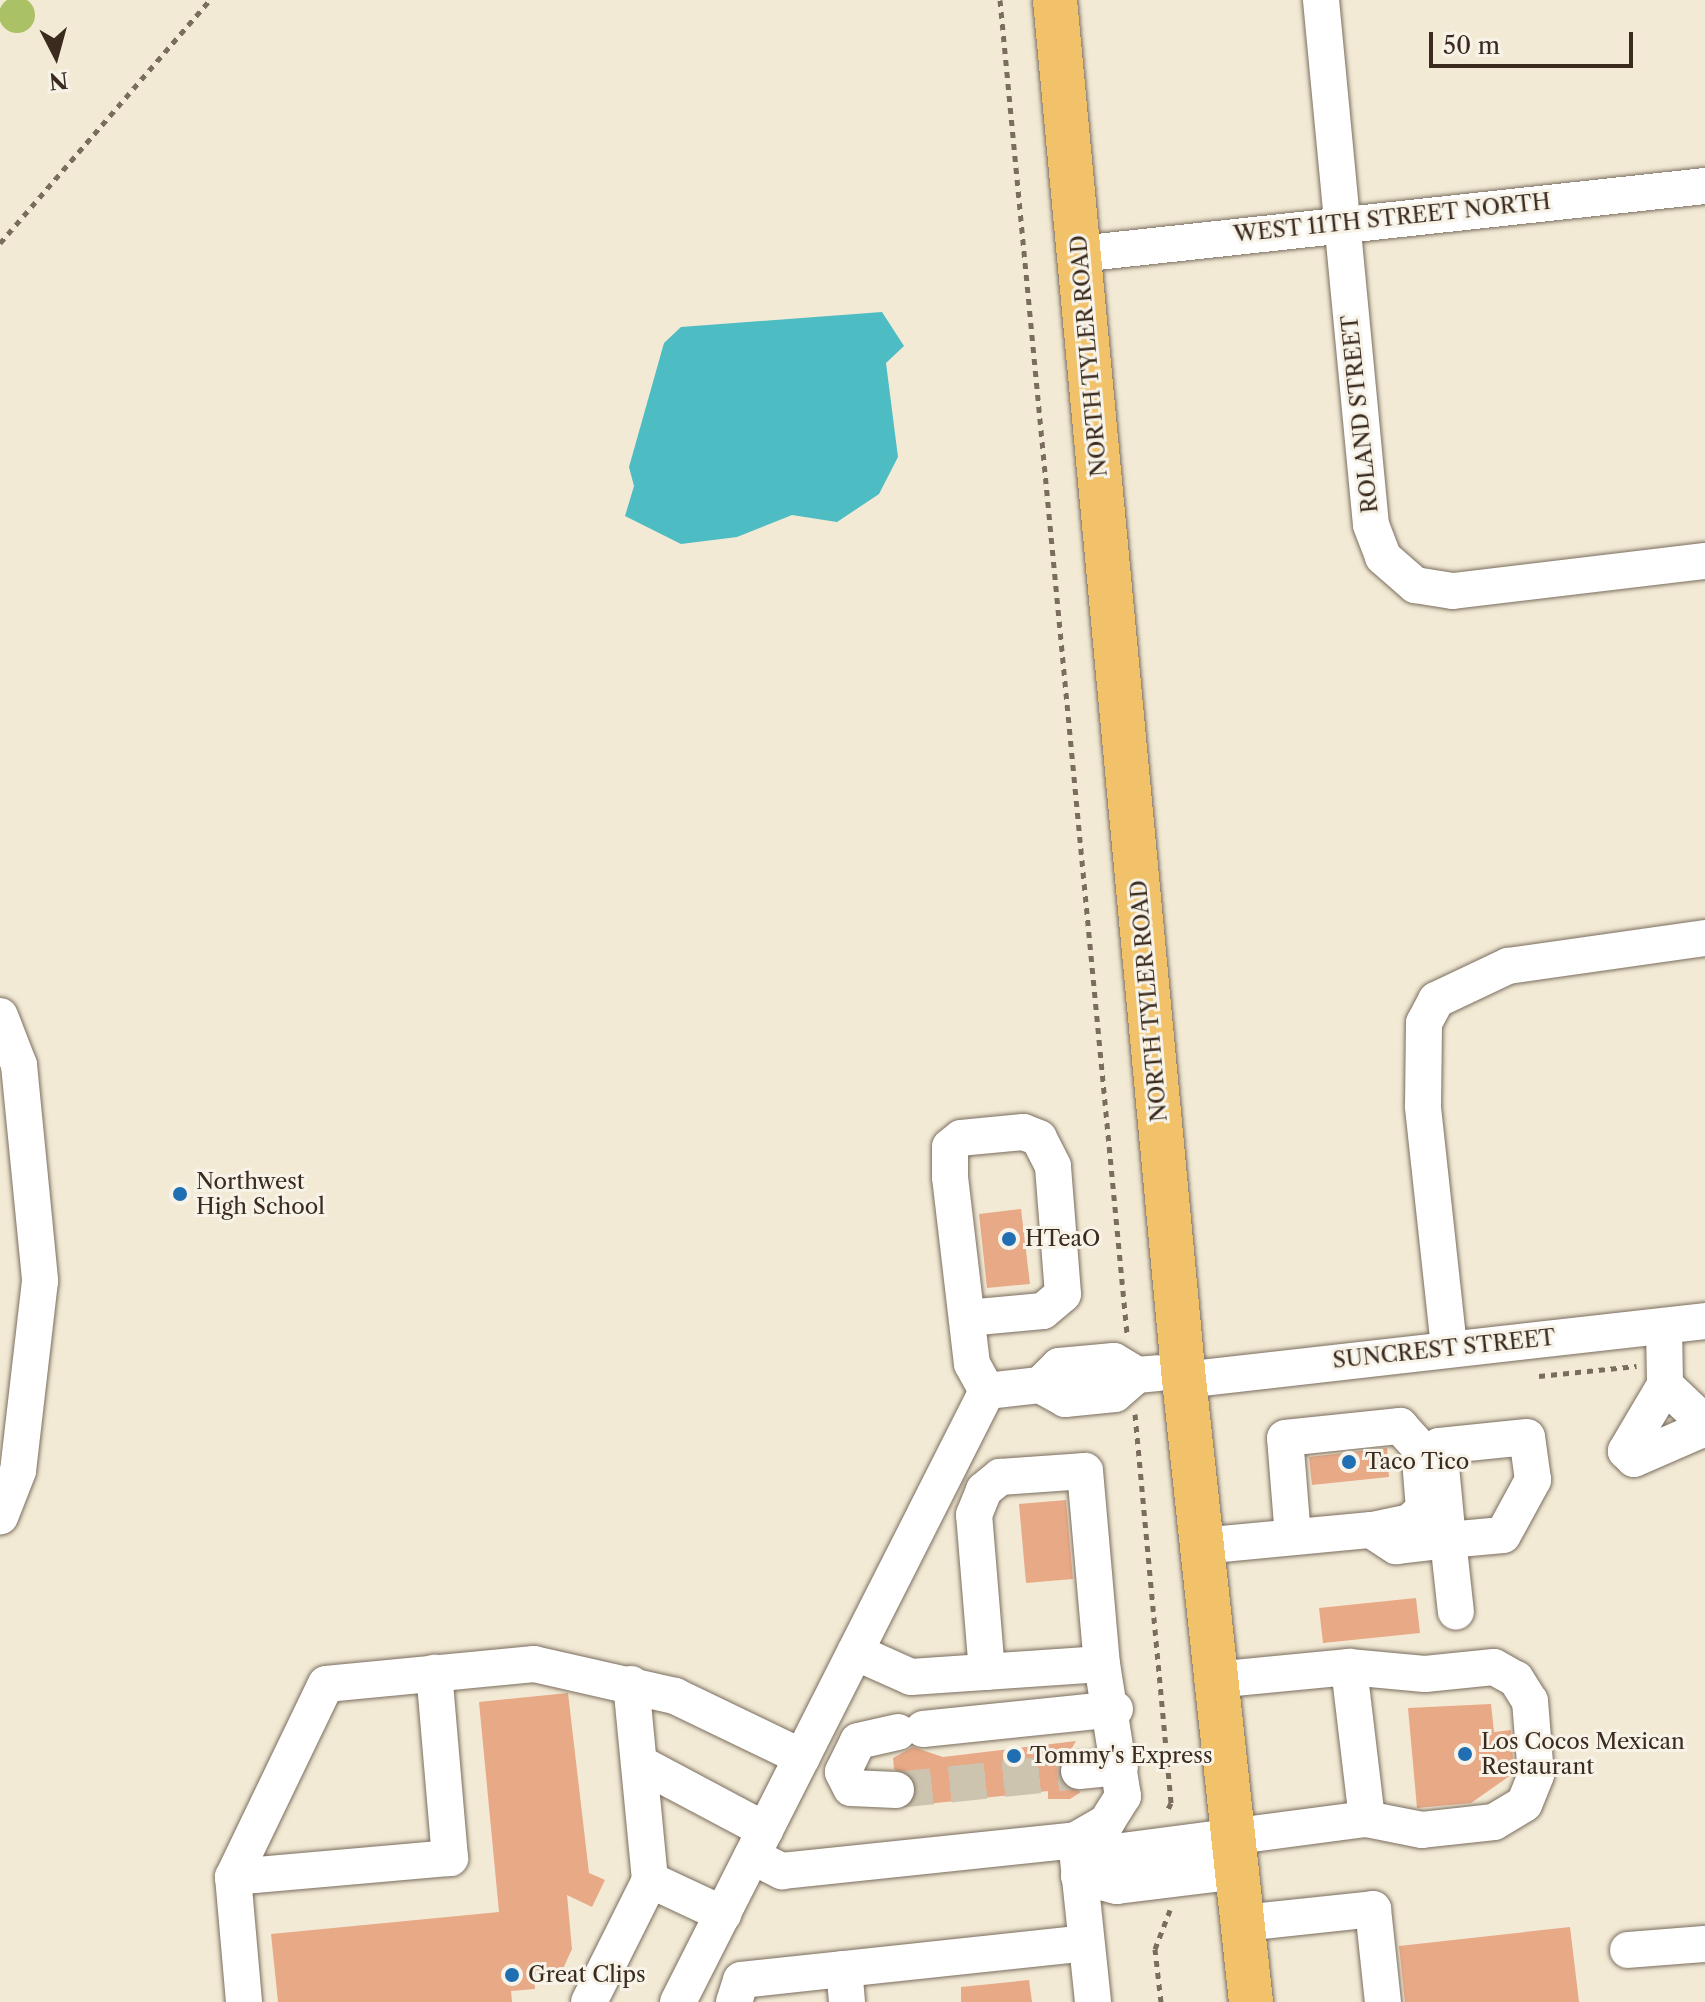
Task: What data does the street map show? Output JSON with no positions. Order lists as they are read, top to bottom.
{
  "streets": {
    "main road": ["NORTH TYLER ROAD"],
    "street": ["WEST 11TH STREET NORTH", "ROLAND STREET", "SUNCREST STREET"]
  },
  "crossings": [
    ["WEST 11TH STREET NORTH", "NORTH TYLER ROAD"],
    ["WEST 11TH STREET NORTH", "ROLAND STREET"],
    ["NORTH TYLER ROAD", "SUNCREST STREET"]
  ],
  "places": [
    "Northwest High School",
    "HTeaO",
    "Taco Tico",
    "Los Cocos Mexican Restaurant",
    "Tommy's Express",
    "Great Clips"
  ],
  "scale_bar": "50 m",
  "north": "bottom"
}
